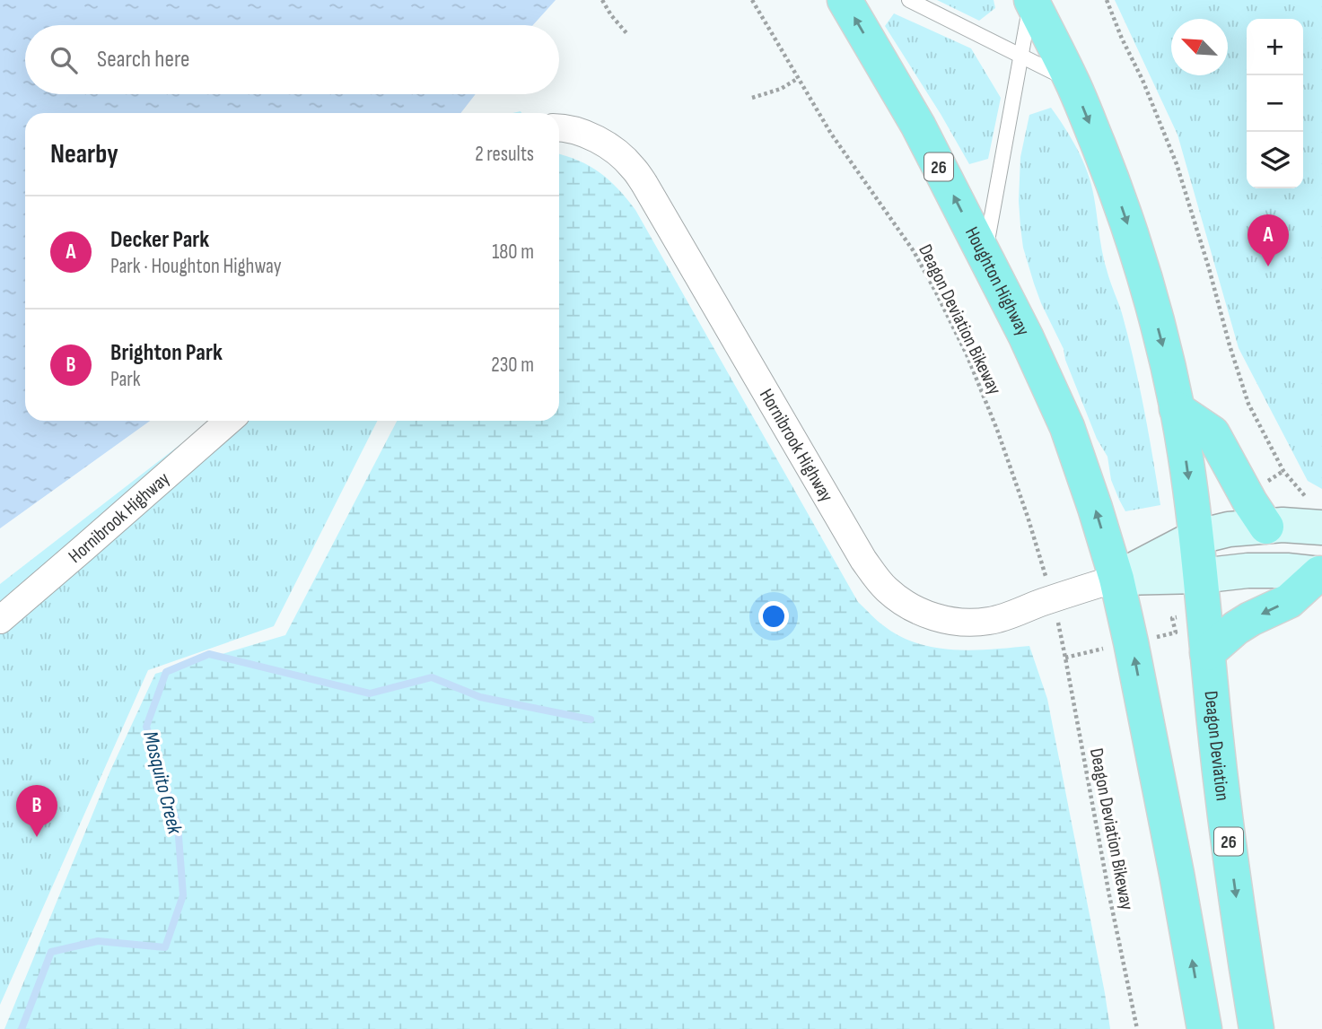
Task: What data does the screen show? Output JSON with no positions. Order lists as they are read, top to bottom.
{
  "streets": {
    "highway": ["26", "Houghton Highway", "Deagon Deviation"],
    "main road": ["Hornibrook Highway"],
    "path": ["Deagon Deviation Bikeway"]
  },
  "crossings": [
    ["26", "Houghton Highway"],
    ["26", "Hornibrook Highway"],
    ["26", "Deagon Deviation"],
    ["Houghton Highway", "Hornibrook Highway"],
    ["Hornibrook Highway", "Deagon Deviation"]
  ],
  "water": ["Mosquito Creek"],
  "north": "top left",
  "page": {
    "map_buttons": ["+", "−"],
    "search": "Search here",
    "heading": ["Nearby", "2 results"],
    "list": [
      {
        "mark": "A",
        "name": "Decker Park",
        "note": "Park · Houghton Highway",
        "value": "180 m"
      },
      {
        "mark": "B",
        "name": "Brighton Park",
        "note": "Park",
        "value": "230 m"
      }
    ],
    "pins": ["A", "B"]
  }
}
